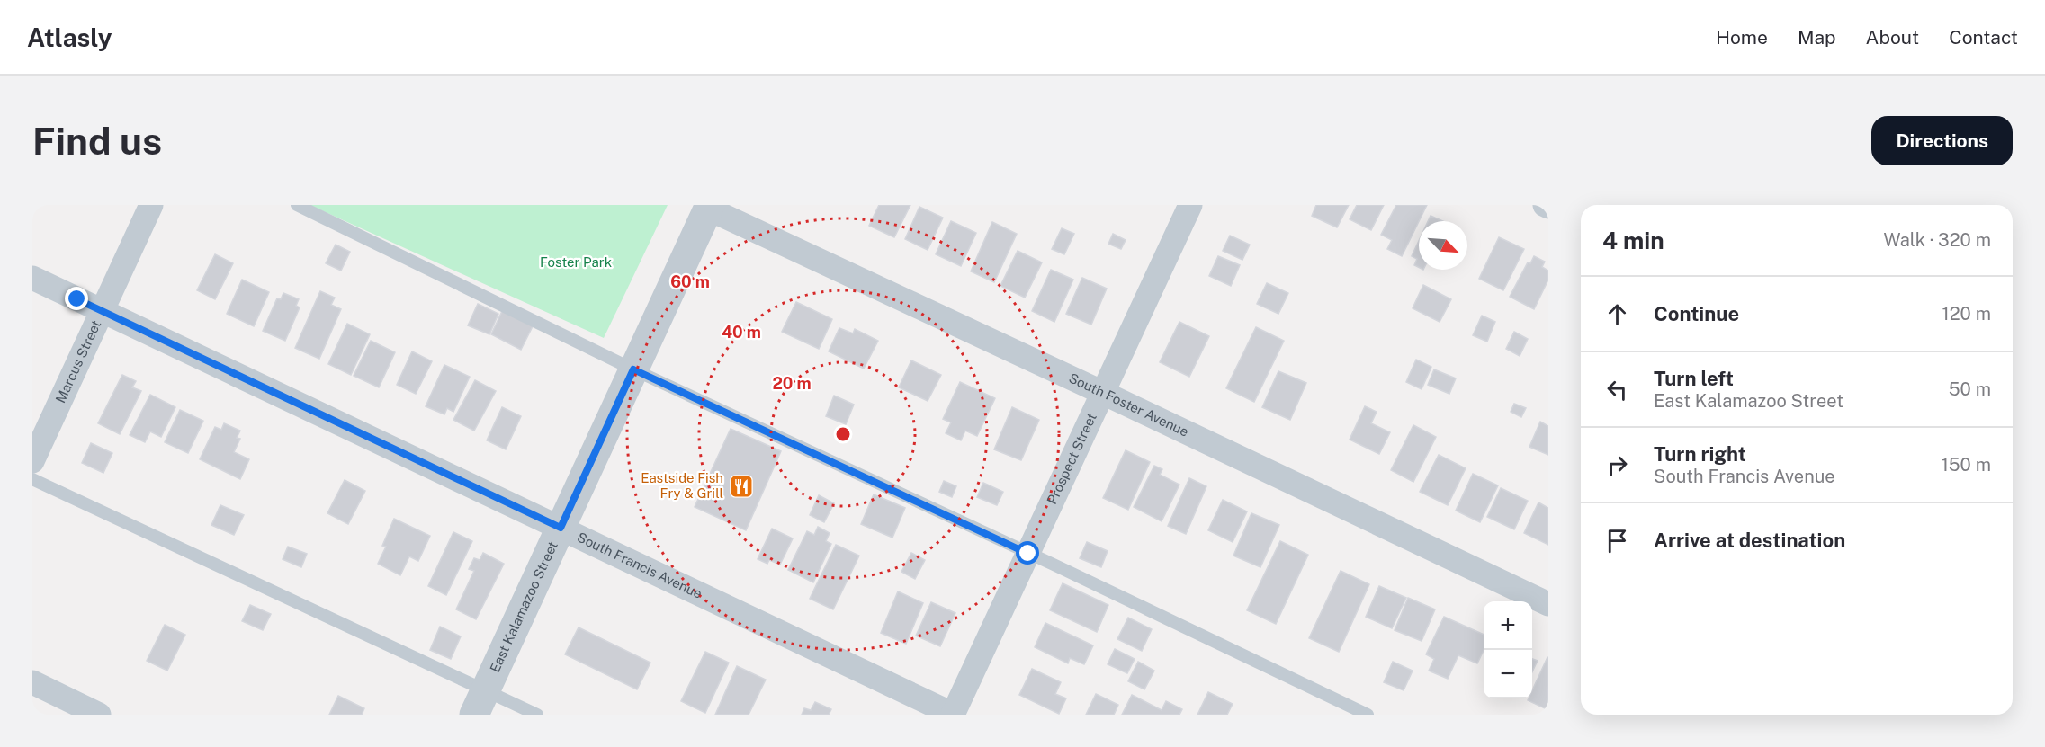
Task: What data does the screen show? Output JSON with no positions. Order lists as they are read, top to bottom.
{
  "streets": {
    "street": [
      "Marcus Street",
      "South Foster Avenue",
      "Prospect Street",
      "South Francis Avenue",
      "East Kalamazoo Street"
    ]
  },
  "crossings": [
    ["Marcus Street", "South Francis Avenue"],
    ["South Foster Avenue", "Prospect Street"],
    ["South Foster Avenue", "East Kalamazoo Street"],
    ["Prospect Street", "South Francis Avenue"],
    ["South Francis Avenue", "East Kalamazoo Street"]
  ],
  "parks": ["Foster Park"],
  "places": {
    "restaurant": ["Eastside Fish Fry & Grill"]
  },
  "north": "bottom right",
  "page": {
    "header": "Atlasly",
    "nav": [
      "Home",
      "Map",
      "About",
      "Contact"
    ],
    "buttons": "Directions",
    "title": "Find us",
    "heading": ["4 min", "Walk · 320 m"],
    "list": [
      ["Continue", "120 m"],
      ["Turn left", "East Kalamazoo Street", "50 m"],
      ["Turn right", "South Francis Avenue", "150 m"],
      "Arrive at destination"
    ],
    "map_buttons": ["+", "−"]
  },
  "rings": ["60 m", "40 m", "20 m"]
}
